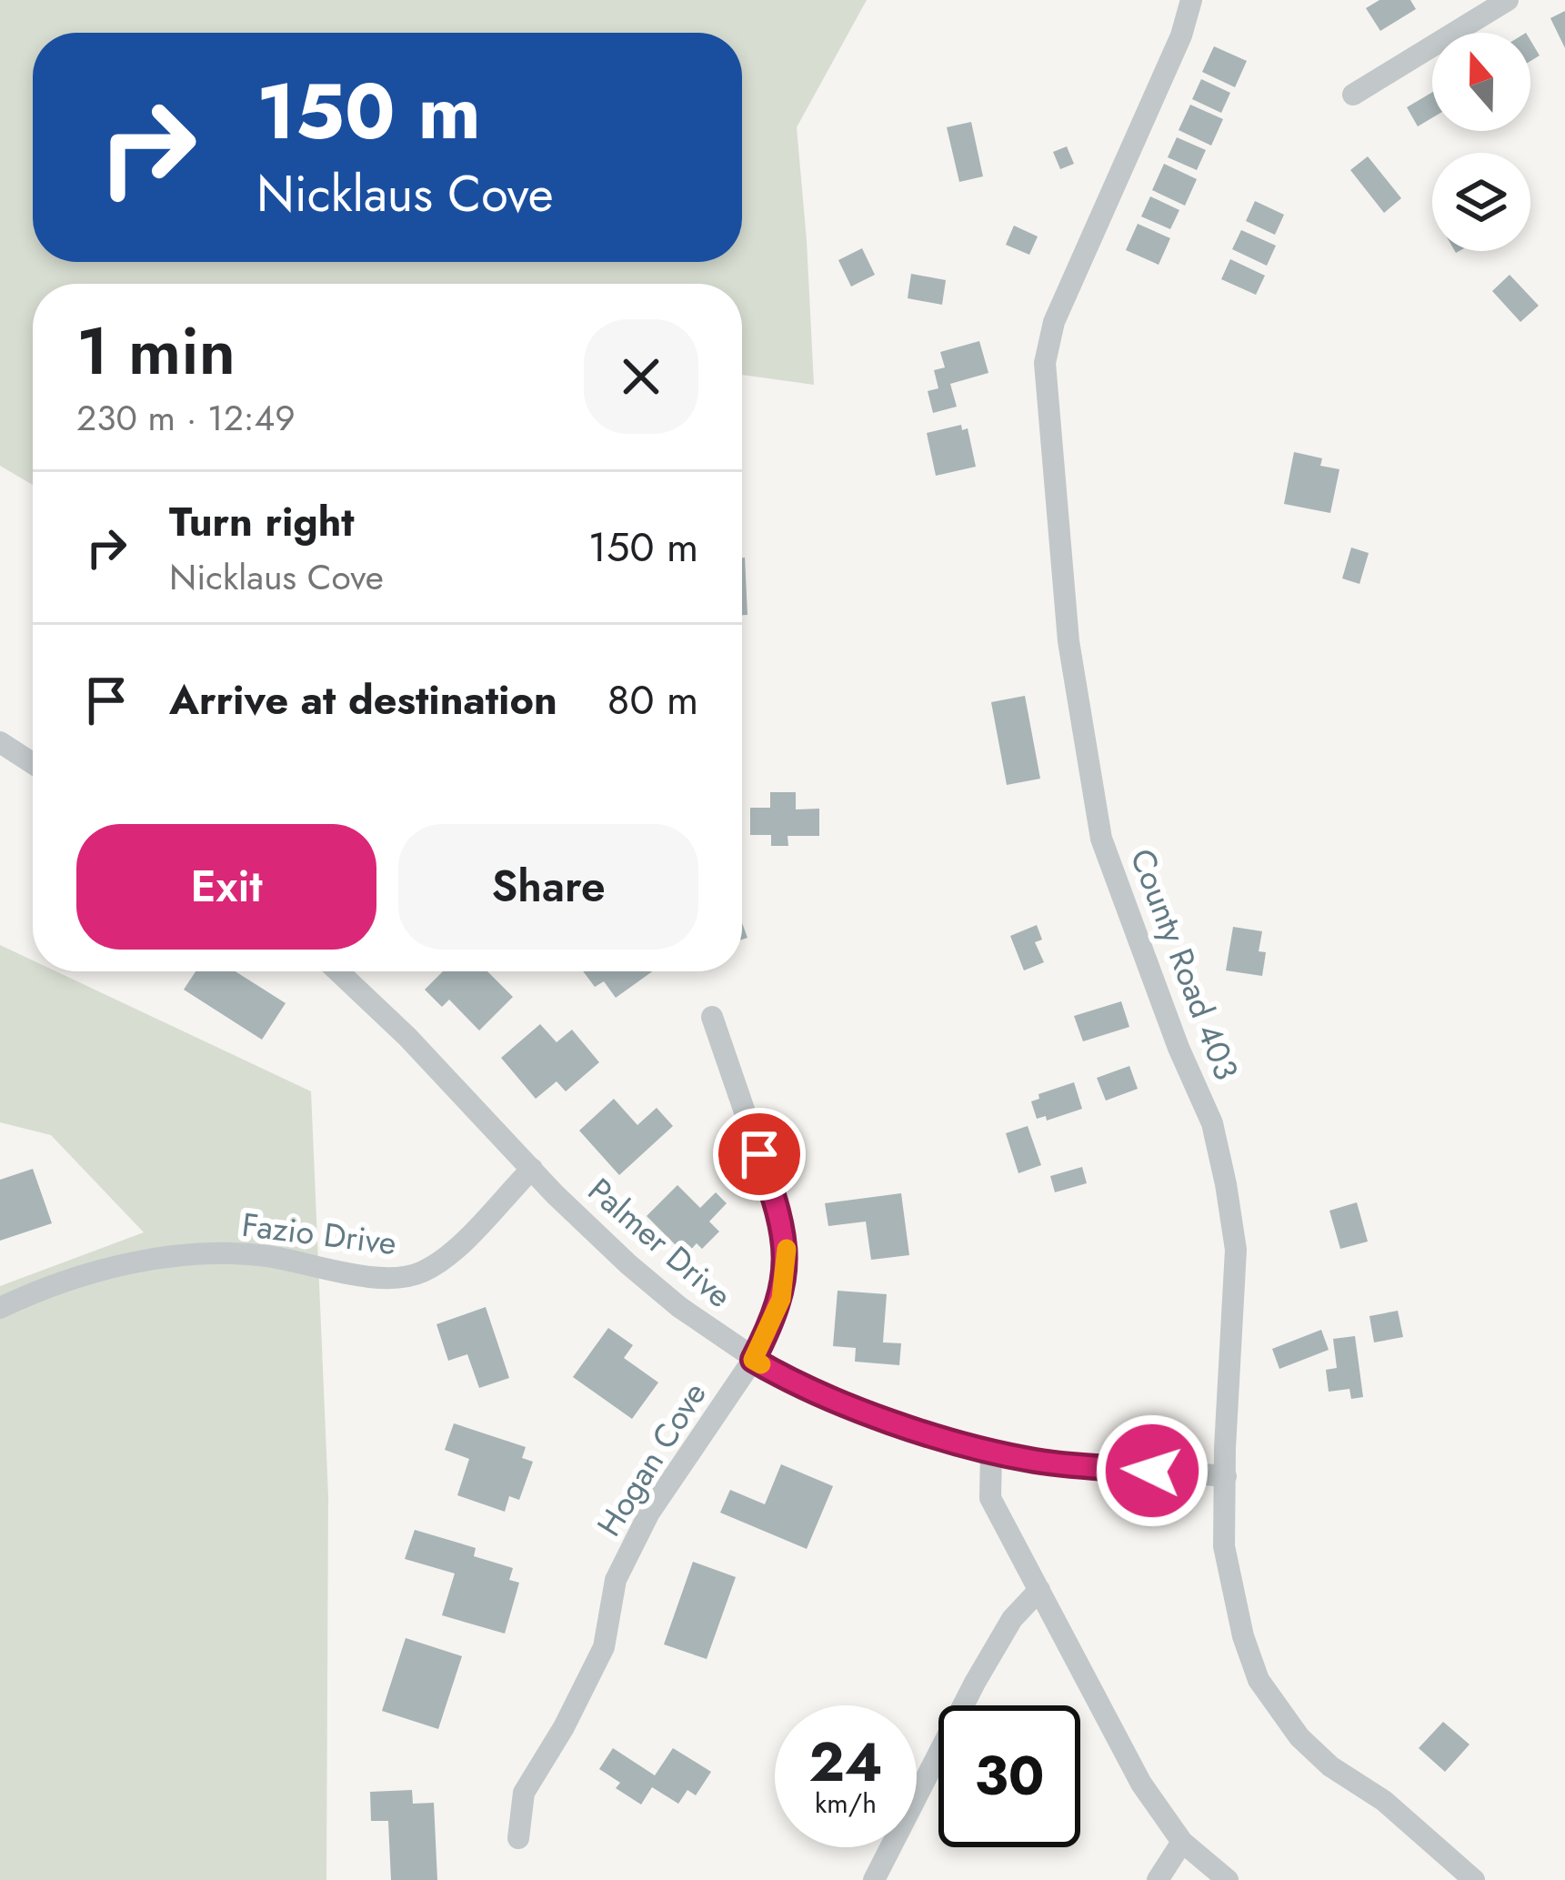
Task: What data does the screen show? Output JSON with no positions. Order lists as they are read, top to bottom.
{
  "streets": {
    "street": [
      "County Road 403",
      "Fazio Drive",
      "Palmer Drive",
      "Hogan Cove"
    ]
  },
  "crossings": [
    ["County Road 403", "Palmer Drive"],
    ["Fazio Drive", "Palmer Drive"],
    ["Palmer Drive", "Hogan Cove"]
  ],
  "north": "top",
  "page": {
    "turn": ["150 m", "Nicklaus Cove"],
    "heading": ["1 min", "230 m · 12:49"],
    "list": [
      {
        "name": "Turn right",
        "note": "Nicklaus Cove",
        "value": "150 m"
      },
      {
        "name": "Arrive at destination",
        "value": "80 m"
      }
    ],
    "buttons": ["Exit", "Share"],
    "speed": "24 km/h",
    "limit": "30"
  }
}
